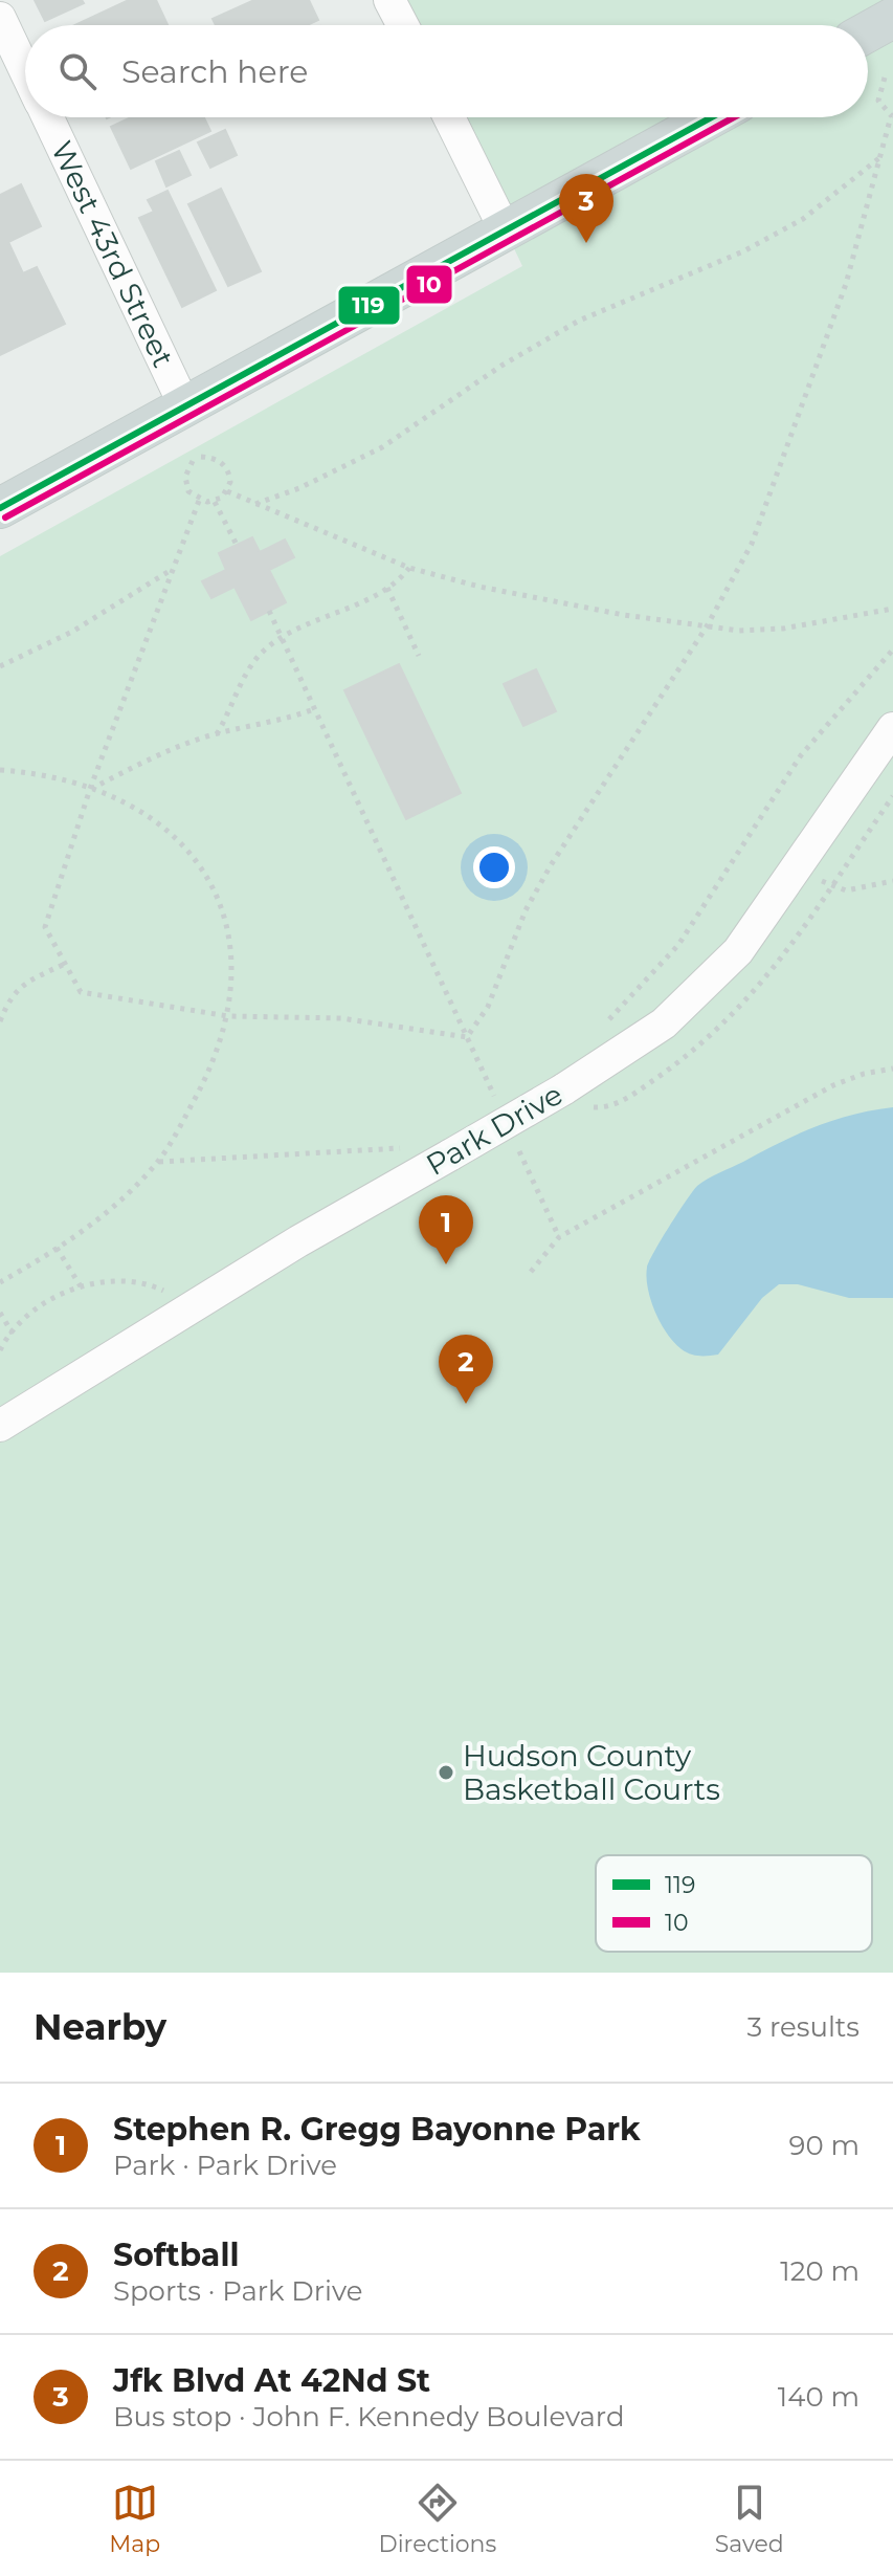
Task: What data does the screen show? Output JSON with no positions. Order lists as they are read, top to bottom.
{
  "streets": {
    "street": ["West 43rd Street", "Park Drive"]
  },
  "places": ["Hudson County Basketball Courts"],
  "lines": ["transit line 119", "transit line 10"],
  "legend": ["119", "10"],
  "page": {
    "search": "Search here",
    "pins": ["3", "1", "2"],
    "heading": ["Nearby", "3 results"],
    "list": [
      {
        "mark": "1",
        "name": "Stephen R. Gregg Bayonne Park",
        "note": "Park · Park Drive",
        "value": "90 m"
      },
      {
        "mark": "2",
        "name": "Softball",
        "note": "Sports · Park Drive",
        "value": "120 m"
      },
      {
        "mark": "3",
        "name": "Jfk Blvd At 42Nd St",
        "note": "Bus stop · John F. Kennedy Boulevard",
        "value": "140 m"
      }
    ],
    "nav": ["Map", "Directions", "Saved"]
  }
}
